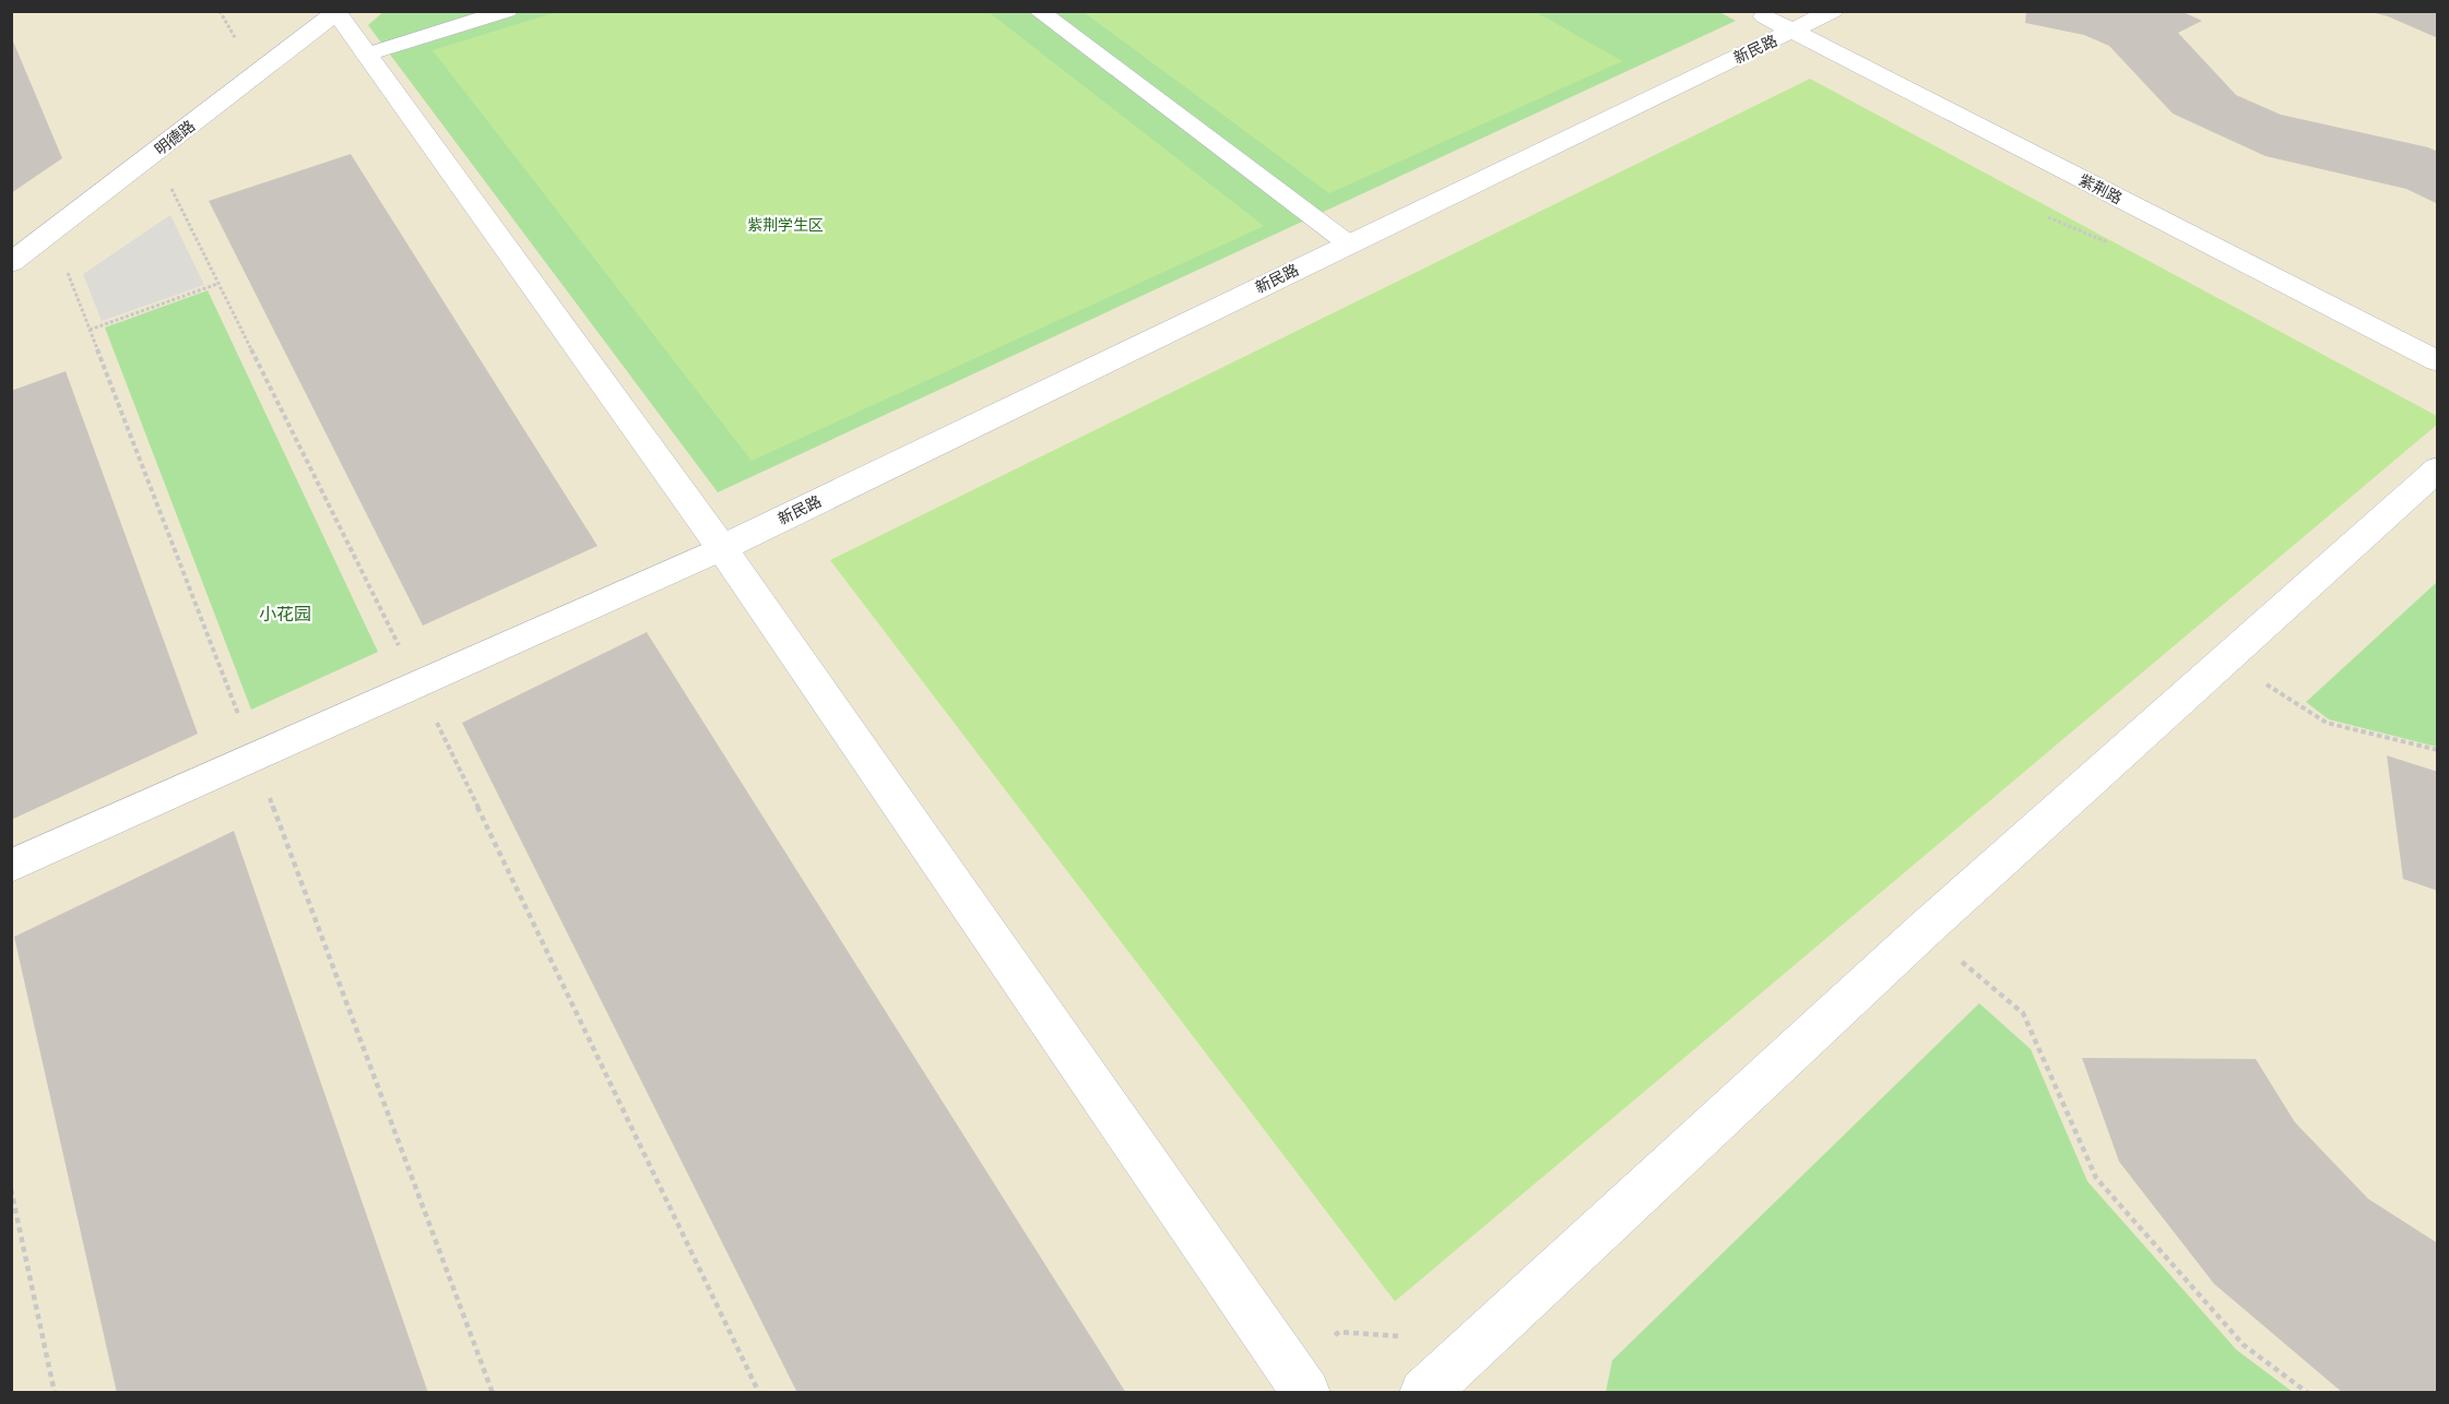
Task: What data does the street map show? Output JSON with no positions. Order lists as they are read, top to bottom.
{
  "streets": {
    "street": ["新民路", "明德路", "紫荆路"]
  },
  "crossings": [
    ["新民路", "紫荆路"]
  ],
  "parks": ["紫荆学生区", "小花园"]
}
